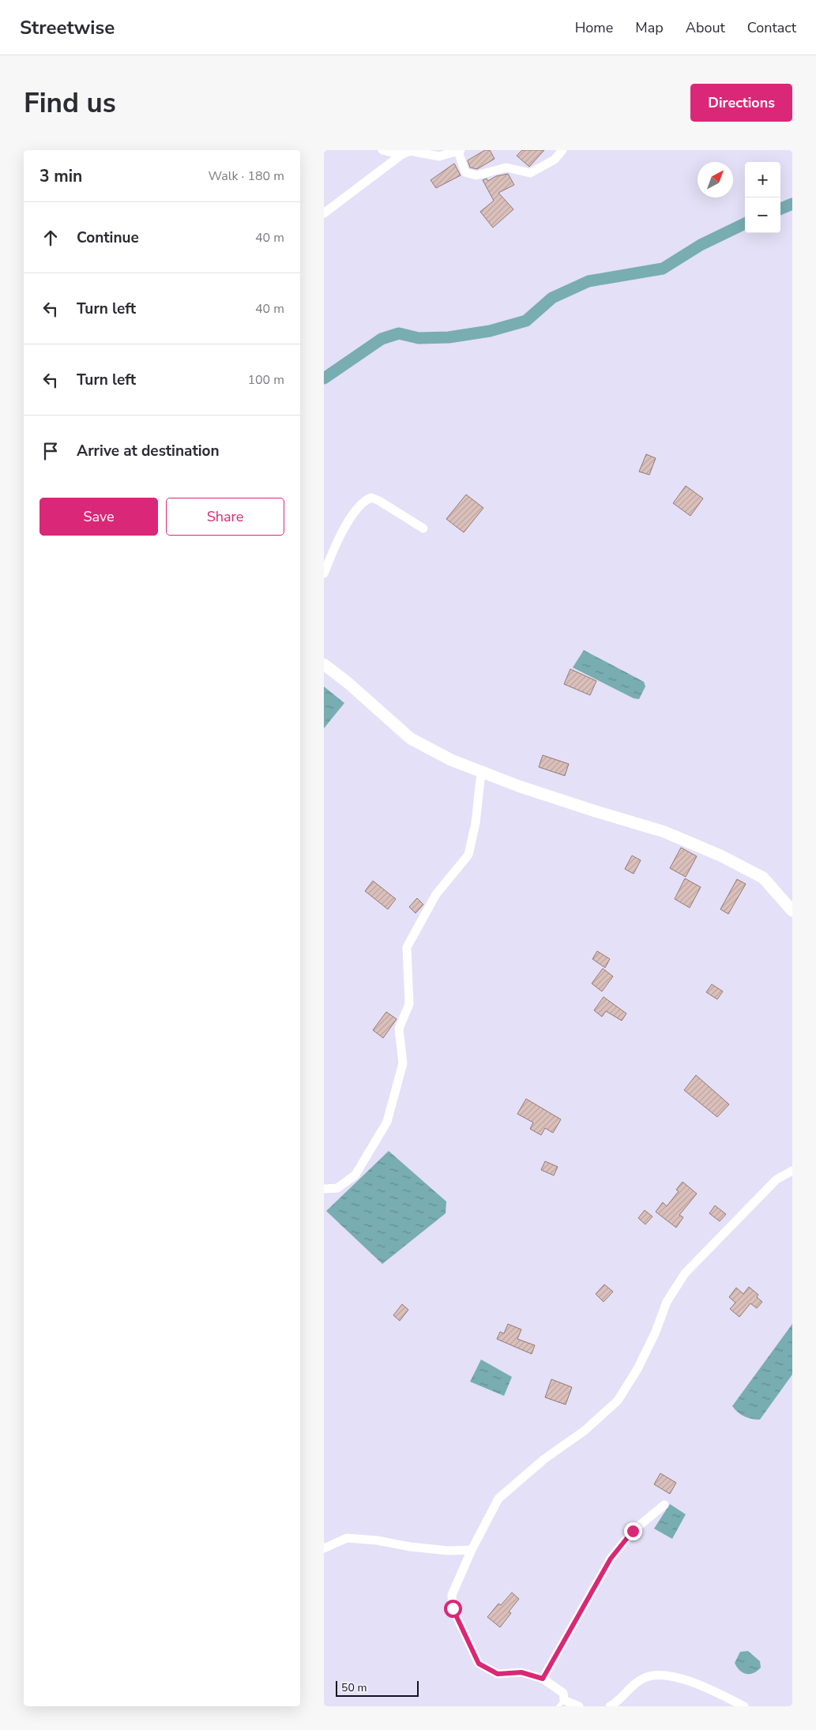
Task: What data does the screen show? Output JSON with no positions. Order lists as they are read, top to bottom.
{
  "scale_bar": "50 m",
  "north": "top right",
  "page": {
    "header": "Streetwise",
    "nav": [
      "Home",
      "Map",
      "About",
      "Contact"
    ],
    "buttons": [
      "Directions",
      ["Save", "Share"]
    ],
    "title": "Find us",
    "heading": ["3 min", "Walk · 180 m"],
    "map_buttons": ["+", "−"],
    "list": [
      ["Continue", "40 m"],
      ["Turn left", "40 m"],
      ["Turn left", "100 m"],
      "Arrive at destination"
    ],
    "scale": "50 m"
  }
}
